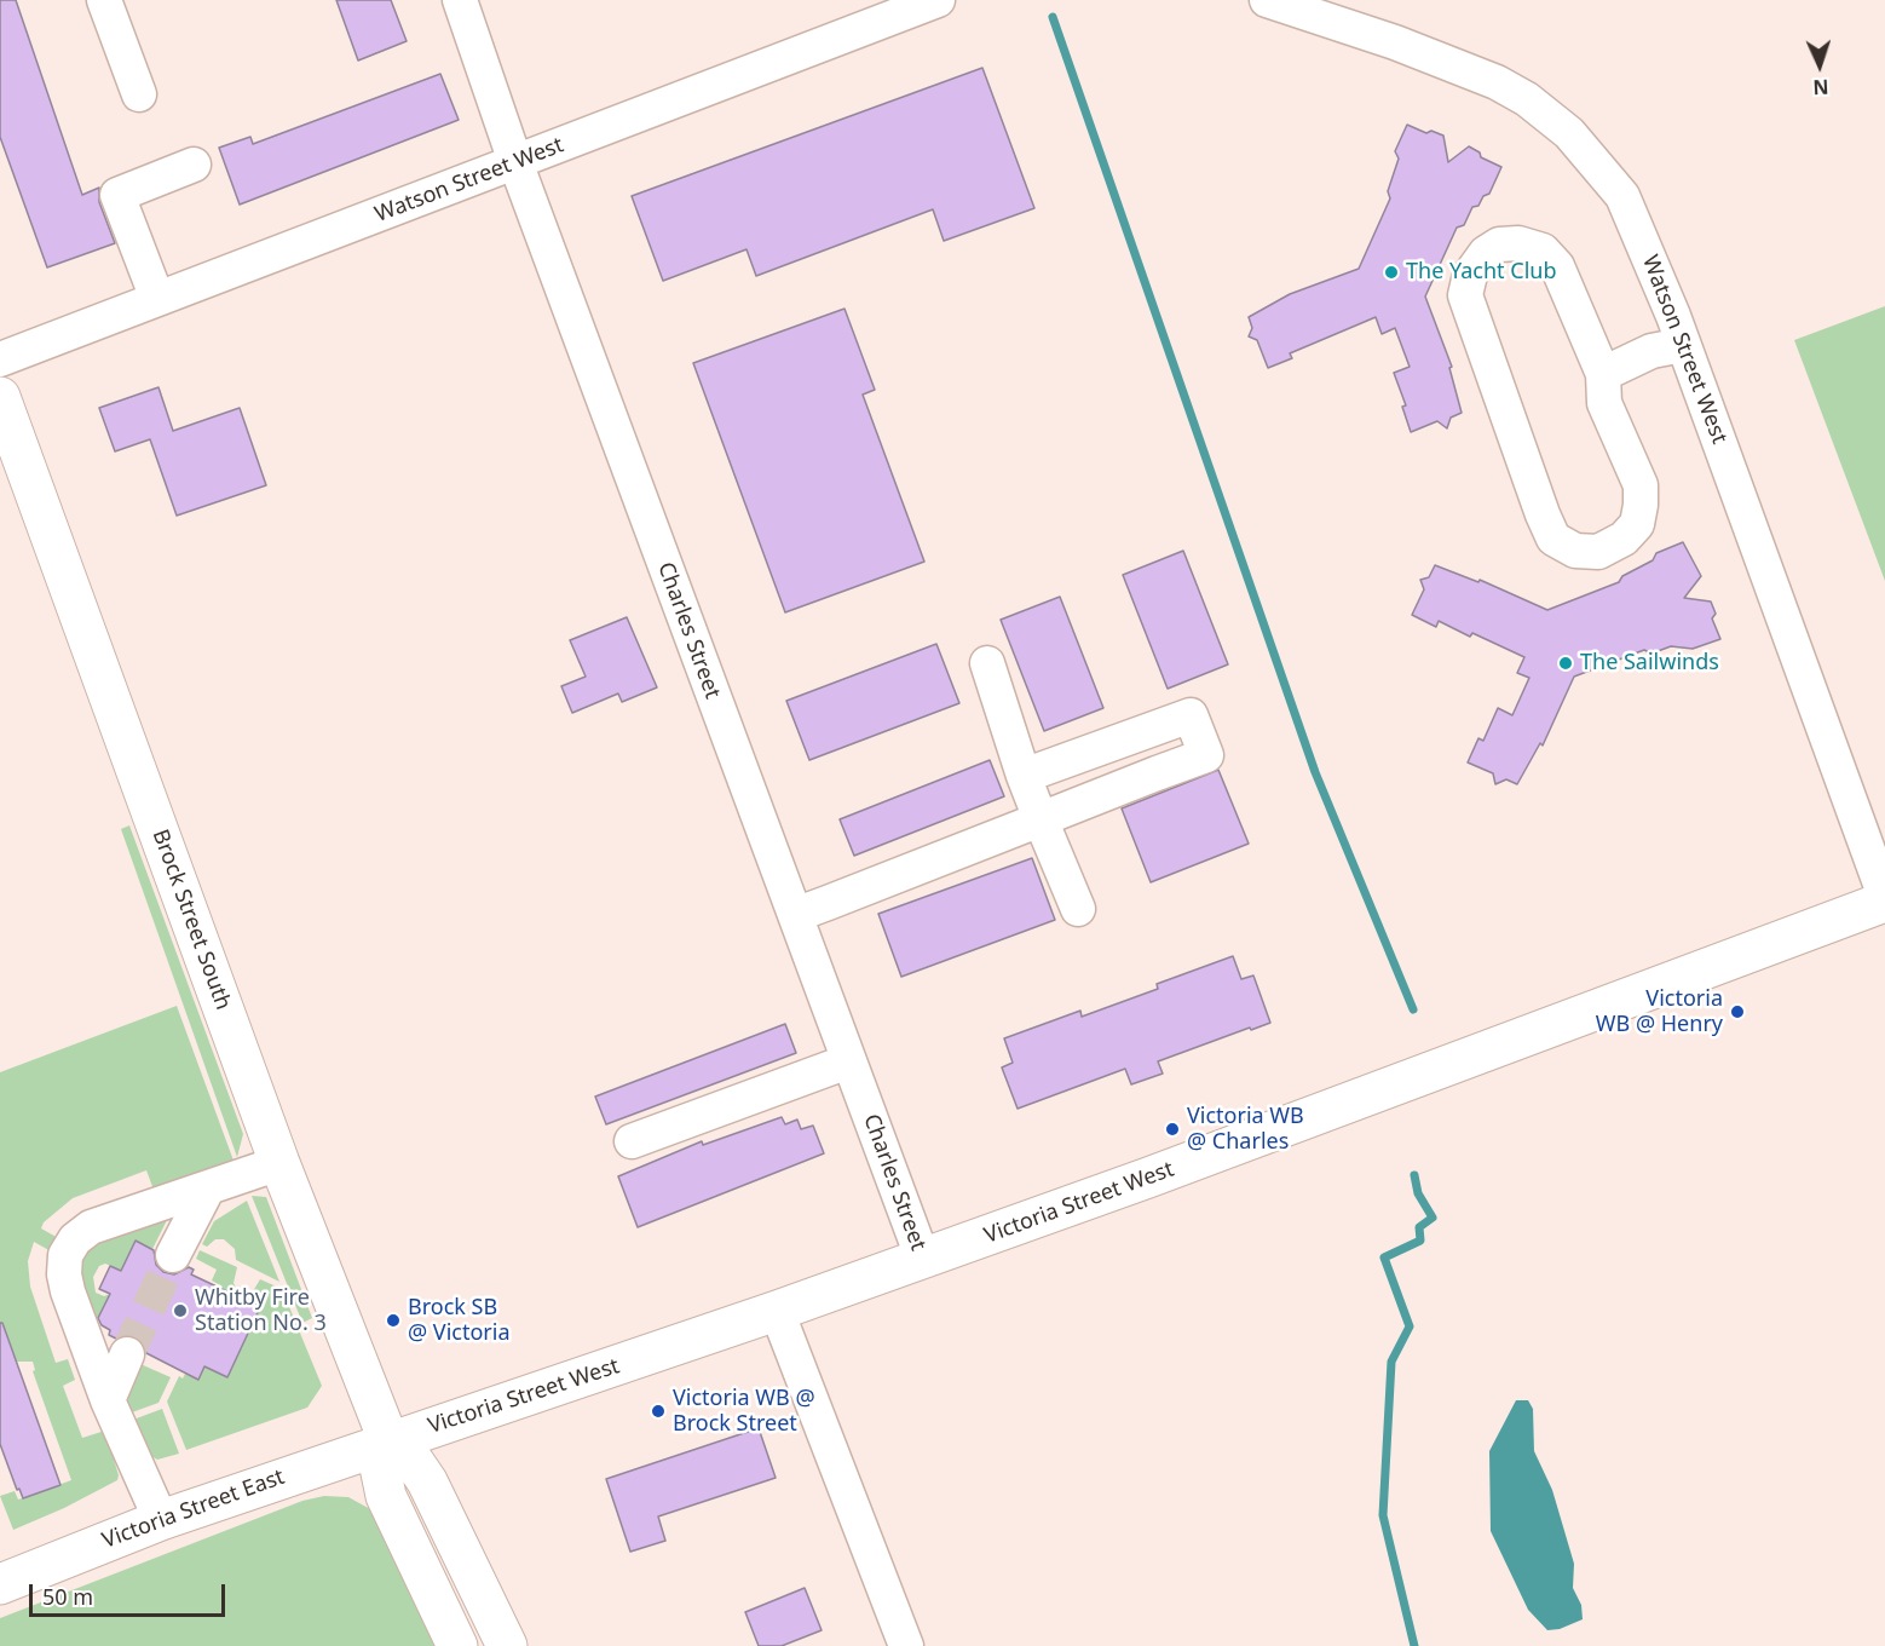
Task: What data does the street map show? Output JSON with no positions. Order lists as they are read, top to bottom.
{
  "streets": {
    "main road": ["Brock Street South", "Victoria Street West", "Victoria Street East"],
    "street": ["Watson Street West", "Charles Street"]
  },
  "crossings": [
    ["Watson Street West", "Charles Street"],
    ["Charles Street", "Victoria Street West"],
    ["Brock Street South", "Victoria Street West"],
    ["Brock Street South", "Victoria Street East"],
    ["Victoria Street West", "Victoria Street East"]
  ],
  "places": [
    "The Yacht Club",
    "The Sailwinds",
    "Victoria WB @ Henry",
    "Victoria WB @ Charles",
    "Whitby Fire Station No. 3",
    "Brock SB @ Victoria",
    "Victoria WB @ Brock Street"
  ],
  "scale_bar": "50 m",
  "north": "bottom"
}
